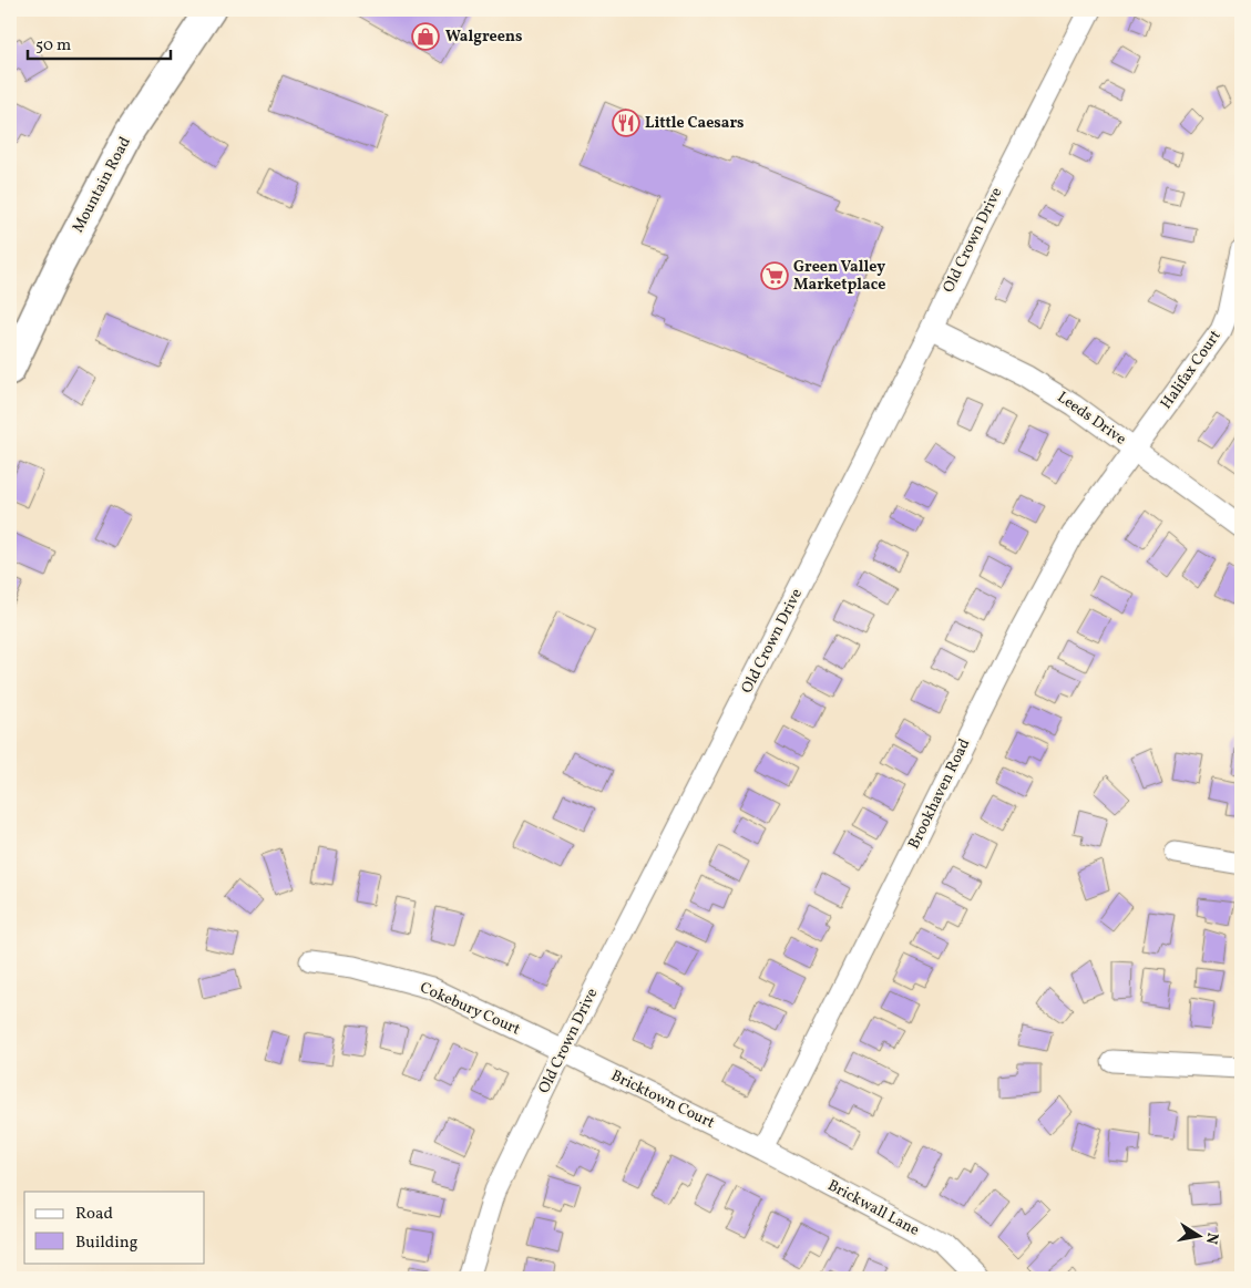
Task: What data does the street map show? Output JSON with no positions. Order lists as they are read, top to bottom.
{
  "streets": {
    "main road": ["Mountain Road"],
    "street": [
      "Old Crown Drive",
      "Halifax Court",
      "Leeds Drive",
      "Brookhaven Road",
      "Cokebury Court",
      "Bricktown Court",
      "Brickwall Lane"
    ]
  },
  "crossings": [
    ["Old Crown Drive", "Leeds Drive"],
    ["Old Crown Drive", "Cokebury Court"],
    ["Old Crown Drive", "Bricktown Court"],
    ["Halifax Court", "Leeds Drive"],
    ["Halifax Court", "Brookhaven Road"],
    ["Leeds Drive", "Brookhaven Road"],
    ["Brookhaven Road", "Bricktown Court"],
    ["Brookhaven Road", "Brickwall Lane"],
    ["Cokebury Court", "Bricktown Court"],
    ["Bricktown Court", "Brickwall Lane"]
  ],
  "places": {
    "shop": ["Walgreens"],
    "restaurant": ["Little Caesars"],
    "supermarket": ["Green Valley Marketplace"]
  },
  "legend": ["Road", "Building"],
  "scale_bar": "50 m",
  "north": "right"
}
